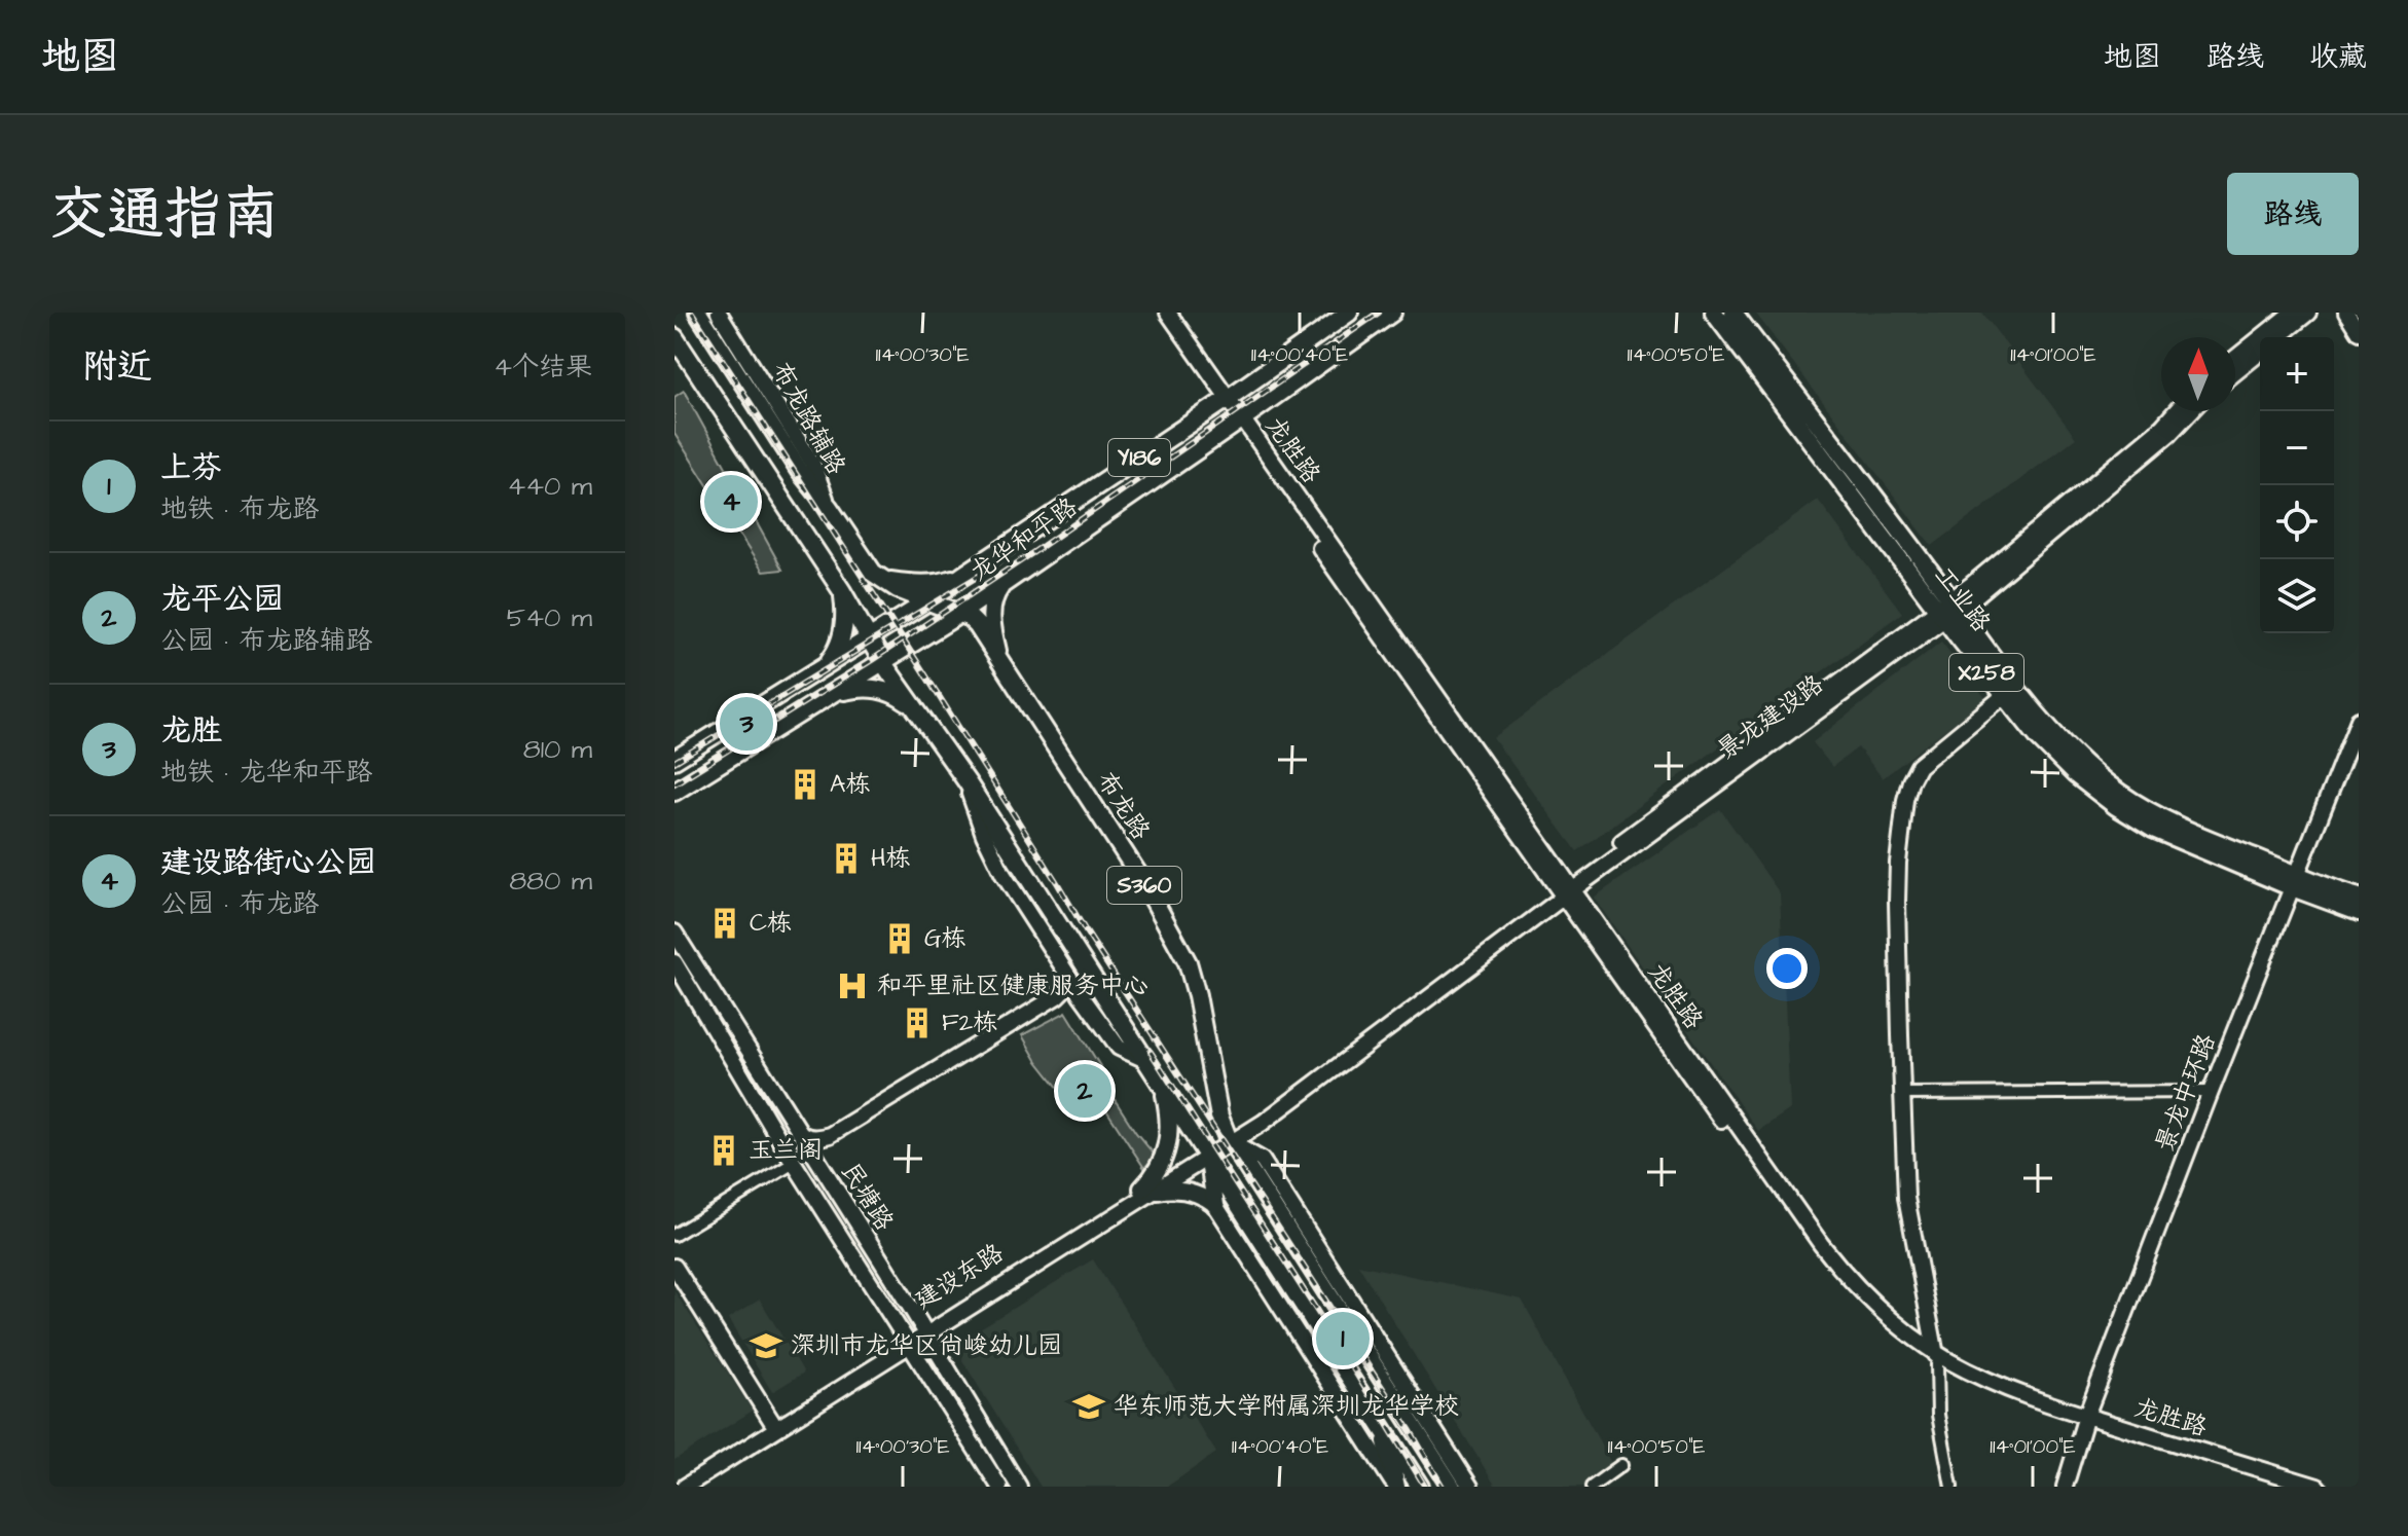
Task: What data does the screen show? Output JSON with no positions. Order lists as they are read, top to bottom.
{
  "streets": {
    "main road": [
      "布龙路辅路",
      "龙胜路",
      "Y186",
      "龙华和平路",
      "工业路",
      "X258",
      "景龙建设路",
      "布龙路",
      "S360",
      "景龙中环路",
      "民塘路",
      "建设东路"
    ]
  },
  "crossings": [
    ["布龙路辅路", "布龙路"],
    ["龙胜路", "龙华和平路"],
    ["龙胜路", "景龙建设路"],
    ["龙胜路", "景龙中环路"],
    ["龙华和平路", "布龙路"],
    ["工业路", "景龙建设路"],
    ["工业路", "景龙中环路"],
    ["景龙建设路", "布龙路"],
    ["景龙建设路", "建设东路"],
    ["布龙路", "建设东路"],
    ["民塘路", "建设东路"]
  ],
  "places": {
    "building": [
      "A栋",
      "H栋",
      "C栋",
      "G栋",
      "F2栋",
      "玉兰阁"
    ],
    "hospital": ["和平里社区健康服务中心"],
    "school or university": ["深圳市龙华区尚峻幼儿园", "华东师范大学附属深圳龙华学校"]
  },
  "north": "top",
  "page": {
    "header": "地图",
    "nav": ["地图", "路线", "收藏"],
    "title": "交通指南",
    "buttons": "路线",
    "heading": ["附近", "4个结果"],
    "map_buttons": ["+", "−"],
    "list": [
      {
        "mark": "1",
        "name": "上芬",
        "note": "地铁 · 布龙路",
        "value": "440 m"
      },
      {
        "mark": "2",
        "name": "龙平公园",
        "note": "公园 · 布龙路辅路",
        "value": "540 m"
      },
      {
        "mark": "3",
        "name": "龙胜",
        "note": "地铁 · 龙华和平路",
        "value": "810 m"
      },
      {
        "mark": "4",
        "name": "建设路街心公园",
        "note": "公园 · 布龙路",
        "value": "880 m"
      }
    ],
    "pins": [
      "4",
      "3",
      "2",
      "1"
    ]
  },
  "coordinates": [
    "114°00'30\"E",
    "114°00'40\"E",
    "114°00'50\"E",
    "114°01'00\"E"
  ]
}
